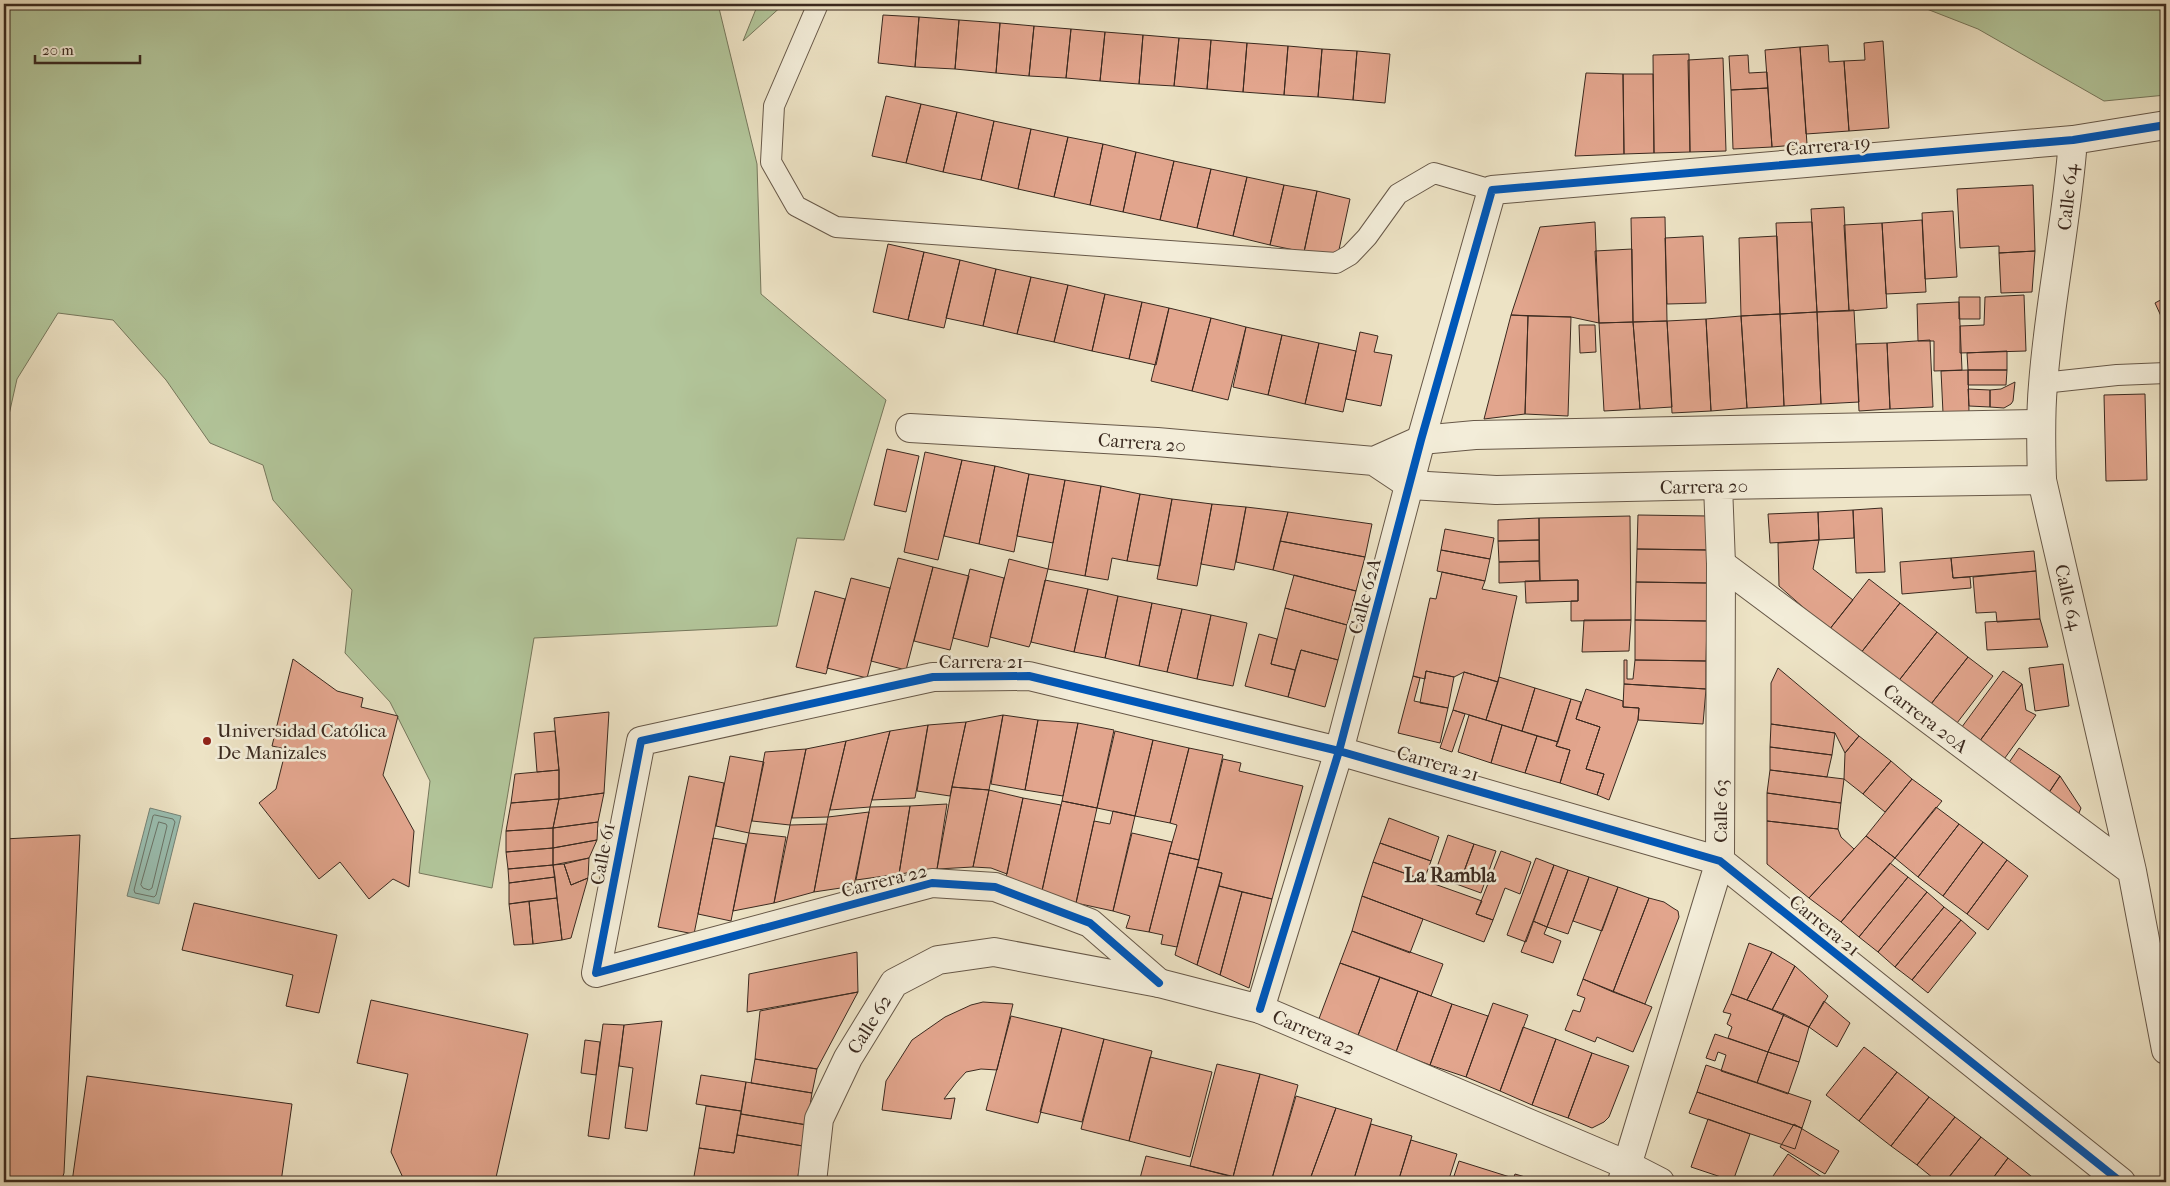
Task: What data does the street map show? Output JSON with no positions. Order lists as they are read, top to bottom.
{
  "streets": {
    "street": [
      "Carrera 19",
      "Calle 64",
      "Carrera 20",
      "Calle 62A",
      "Carrera 21",
      "Carrera 20A",
      "Calle 63",
      "Calle 61",
      "Carrera 22",
      "Calle 62"
    ]
  },
  "crossings": [
    ["Carrera 19", "Calle 64"],
    ["Carrera 19", "Calle 62A"],
    ["Calle 64", "Carrera 20"],
    ["Calle 64", "Carrera 20A"],
    ["Carrera 20", "Calle 62A"],
    ["Carrera 20", "Calle 63"],
    ["Calle 62A", "Carrera 21"],
    ["Calle 62A", "Carrera 22"],
    ["Carrera 21", "Calle 63"],
    ["Carrera 21", "Calle 61"],
    ["Carrera 20A", "Calle 63"],
    ["Calle 63", "Carrera 22"],
    ["Calle 61", "Carrera 22"],
    ["Carrera 22", "Calle 62"]
  ],
  "districts": ["La Rambla"],
  "places": ["Universidad Católica De Manizales"],
  "scale_bar": "20 m"
}
